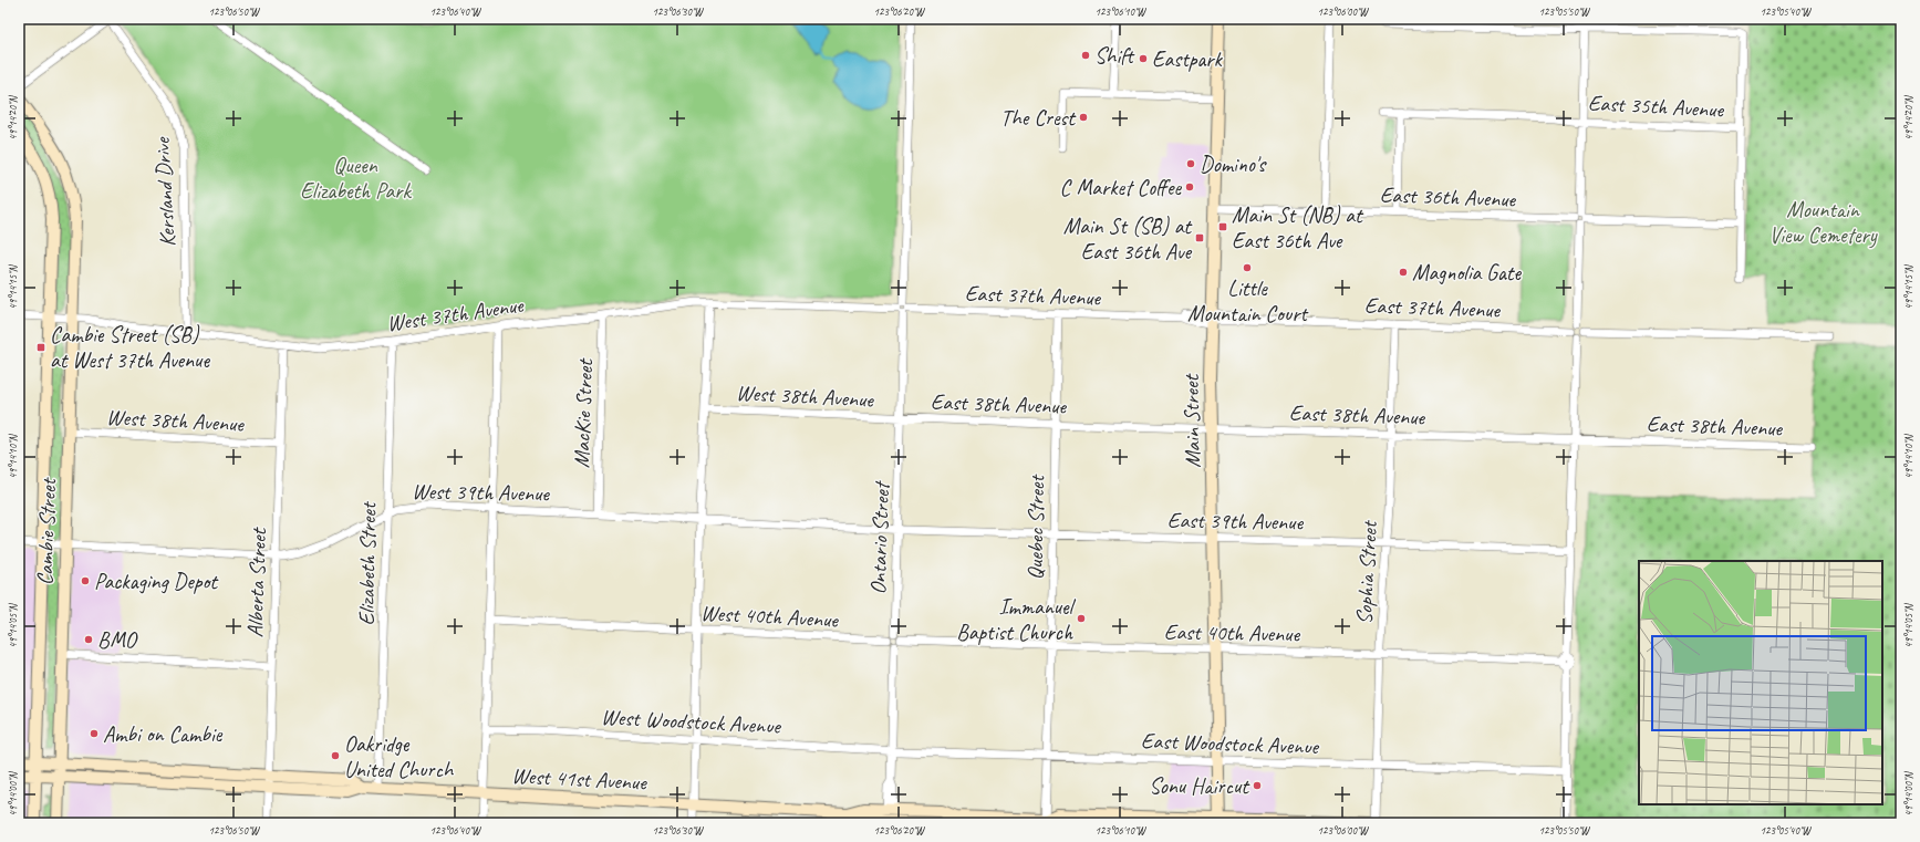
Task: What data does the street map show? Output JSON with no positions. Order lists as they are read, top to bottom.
{
  "streets": {
    "main road": ["Main Street", "Cambie Street", "West 41st Avenue"],
    "street": [
      "East 35th Avenue",
      "Kersland Drive",
      "East 36th Avenue",
      "East 37th Avenue",
      "West 37th Avenue",
      "West 38th Avenue",
      "East 38th Avenue",
      "MacKie Street",
      "West 39th Avenue",
      "East 39th Avenue",
      "Quebec Street",
      "Ontario Street",
      "Elizabeth Street",
      "Sophia Street",
      "Alberta Street",
      "West 40th Avenue",
      "East 40th Avenue",
      "West Woodstock Avenue",
      "East Woodstock Avenue"
    ]
  },
  "crossings": [
    ["Kersland Drive", "West 37th Avenue"],
    ["East 36th Avenue", "Main Street"],
    ["East 37th Avenue", "West 37th Avenue"],
    ["East 37th Avenue", "Main Street"],
    ["East 37th Avenue", "Quebec Street"],
    ["East 37th Avenue", "Ontario Street"],
    ["East 37th Avenue", "Sophia Street"],
    ["West 37th Avenue", "MacKie Street"],
    ["West 37th Avenue", "Cambie Street"],
    ["West 37th Avenue", "Ontario Street"],
    ["West 37th Avenue", "Elizabeth Street"],
    ["West 37th Avenue", "Alberta Street"],
    ["West 38th Avenue", "East 38th Avenue"],
    ["West 38th Avenue", "Cambie Street"],
    ["West 38th Avenue", "Ontario Street"],
    ["West 38th Avenue", "Alberta Street"],
    ["East 38th Avenue", "Main Street"],
    ["East 38th Avenue", "Quebec Street"],
    ["East 38th Avenue", "Ontario Street"],
    ["East 38th Avenue", "Sophia Street"],
    ["MacKie Street", "West 39th Avenue"],
    ["Main Street", "East 39th Avenue"],
    ["Main Street", "East 40th Avenue"],
    ["Main Street", "East Woodstock Avenue"],
    ["Main Street", "West 41st Avenue"],
    ["West 39th Avenue", "East 39th Avenue"],
    ["West 39th Avenue", "Cambie Street"],
    ["West 39th Avenue", "Ontario Street"],
    ["West 39th Avenue", "Elizabeth Street"],
    ["West 39th Avenue", "Alberta Street"],
    ["East 39th Avenue", "Quebec Street"],
    ["East 39th Avenue", "Ontario Street"],
    ["East 39th Avenue", "Sophia Street"],
    ["Quebec Street", "East 40th Avenue"],
    ["Quebec Street", "East Woodstock Avenue"],
    ["Quebec Street", "West 41st Avenue"],
    ["Cambie Street", "West 41st Avenue"],
    ["Ontario Street", "West 40th Avenue"],
    ["Ontario Street", "East 40th Avenue"],
    ["Elizabeth Street", "West 41st Avenue"],
    ["Sophia Street", "East 40th Avenue"],
    ["Sophia Street", "East Woodstock Avenue"],
    ["Sophia Street", "West 41st Avenue"],
    ["Alberta Street", "West 41st Avenue"],
    ["West 40th Avenue", "East 40th Avenue"],
    ["West Woodstock Avenue", "East Woodstock Avenue"]
  ],
  "parks": ["Queen Elizabeth Park", "Mountain View Cemetery"],
  "places": {
    "other": [
      "Shift",
      "Eastpark",
      "The Crest",
      "Domino's",
      "C Market Coffee",
      "Little Mountain Court",
      "Magnolia Gate",
      "Packaging Depot",
      "Immanuel Baptist Church",
      "BMO",
      "Ambi on Cambie",
      "Oakridge United Church",
      "Sonu Haircut"
    ],
    "transit": ["Main St (NB) at East 36th Ave", "Main St (SB) at East 36th Ave", "Cambie Street (SB) at West 37th Avenue"]
  },
  "coordinates": [
    "123°06'50\"W",
    "123°06'40\"W",
    "123°06'30\"W",
    "123°06'20\"W",
    "123°06'10\"W",
    "123°06'00\"W",
    "123°05'50\"W",
    "123°05'40\"W",
    "49°14'20\"N",
    "49°14'15\"N",
    "49°14'10\"N",
    "49°14'05\"N",
    "49°14'00\"N"
  ]
}
